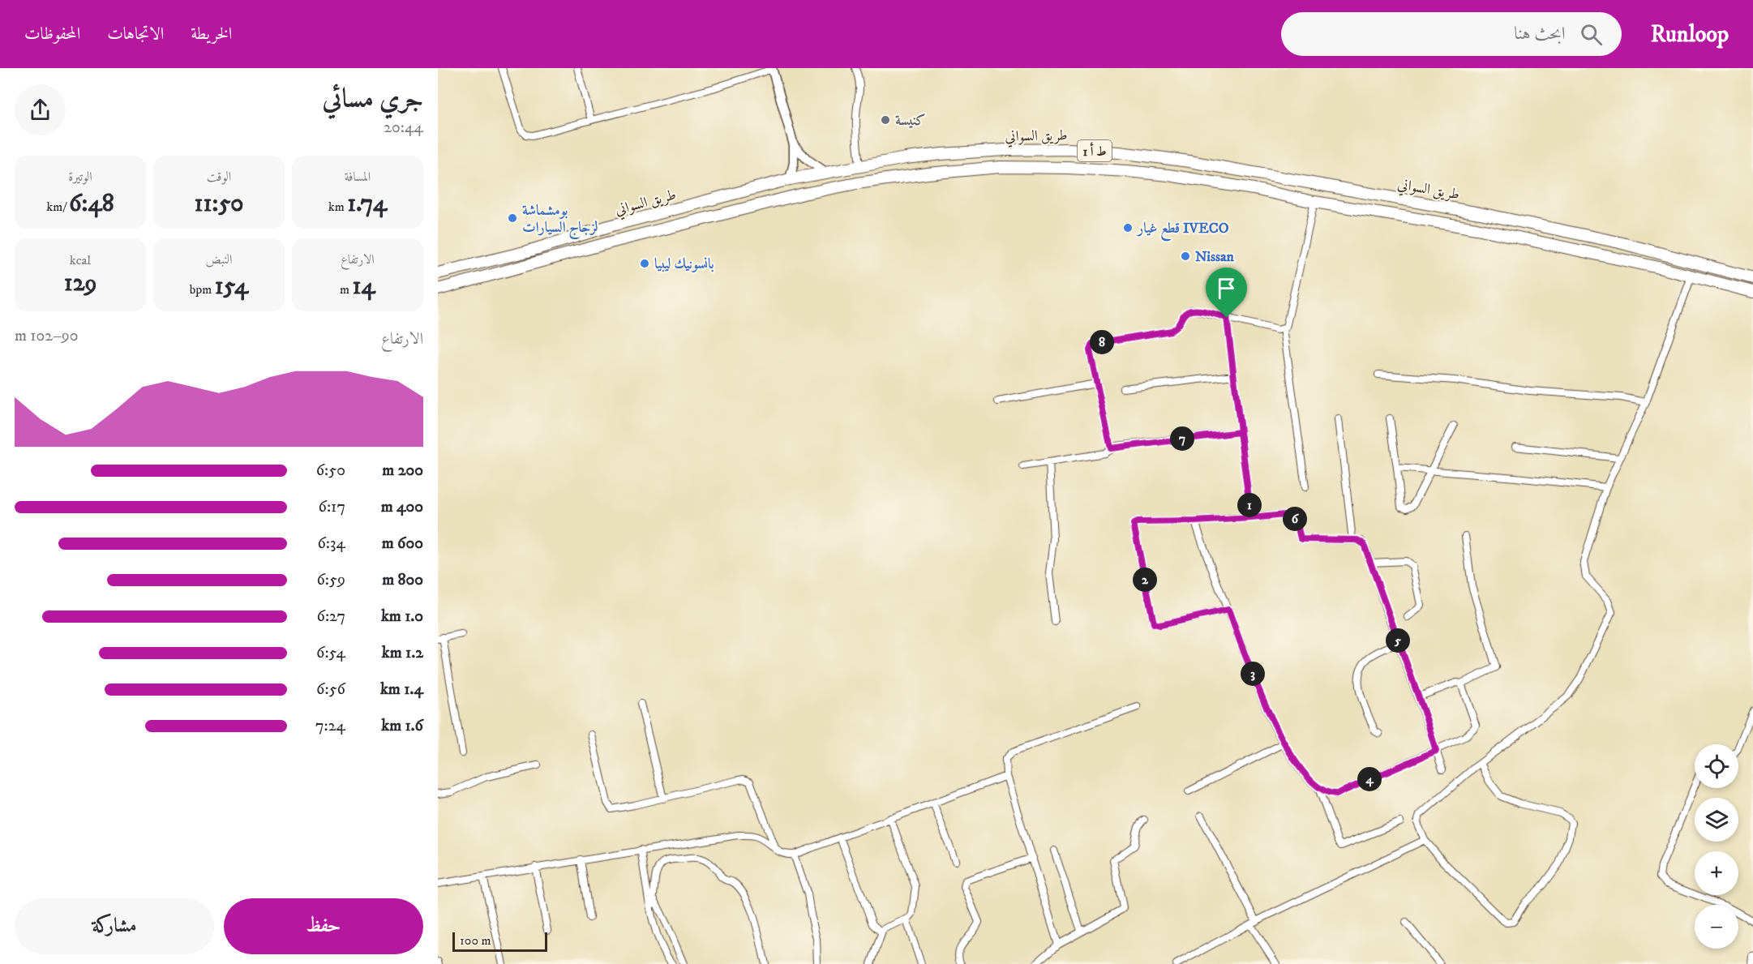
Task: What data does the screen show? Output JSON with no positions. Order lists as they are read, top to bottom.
{
  "streets": {
    "highway": ["طريق السواني", "ط أ 1"]
  },
  "places": [
    "كنيسة",
    "بومشماشة لزجاج السيارات",
    "قطع غيار IVECO",
    "Nissan",
    "بانسونيك ليبيا"
  ],
  "scale_bar": "100 m",
  "page": {
    "header": "Runloop",
    "search": "ابحث هنا",
    "nav": ["الخريطة", "الاتجاهات", "المحفوظات"],
    "heading": ["جري مسائي", "20:44"],
    "stats": [
      ["المسافة", "1.74 km"],
      ["الوقت", "11:50"],
      ["الوتيرة", "6:48 /km"],
      ["الارتفاع", "14 m"],
      ["النبض", "154 bpm"],
      ["kcal", "129"]
    ],
    "chart": ["الارتفاع", "90–102 m"],
    "pins": [
      "8",
      "7",
      "1",
      "6",
      "2",
      "5",
      "3",
      "4"
    ],
    "list": [
      {
        "name": "200 m",
        "note": "6:50"
      },
      {
        "name": "400 m",
        "note": "6:17"
      },
      {
        "name": "600 m",
        "note": "6:34"
      },
      {
        "name": "800 m",
        "note": "6:59"
      },
      {
        "name": "1.0 km",
        "note": "6:27"
      },
      {
        "name": "1.2 km",
        "note": "6:54"
      },
      {
        "name": "1.4 km",
        "note": "6:56"
      },
      {
        "name": "1.6 km",
        "note": "7:24"
      }
    ],
    "map_buttons": ["+", "−"],
    "buttons": ["حفظ", "مشاركة"],
    "scale": "100 m"
  }
}
